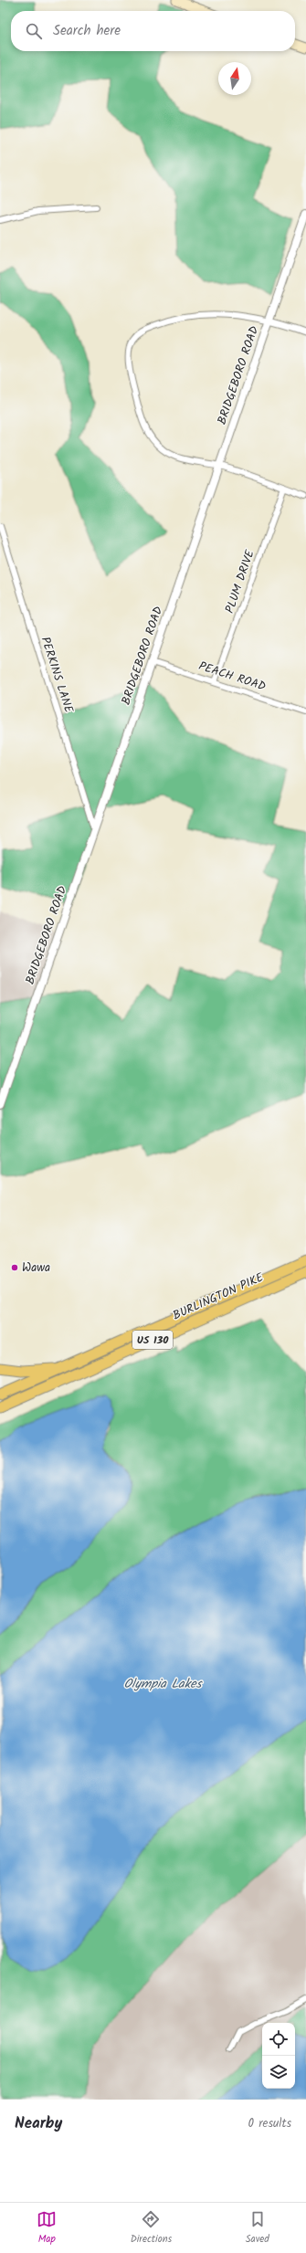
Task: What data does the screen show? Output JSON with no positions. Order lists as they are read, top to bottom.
{
  "streets": {
    "highway": ["BURLINGTON PIKE", "US 130"],
    "street": [
      "BRIDGEBORO ROAD",
      "PLUM DRIVE",
      "PERKINS LANE",
      "PEACH ROAD"
    ]
  },
  "crossings": [
    ["BRIDGEBORO ROAD", "PERKINS LANE"],
    ["BRIDGEBORO ROAD", "PEACH ROAD"],
    ["PLUM DRIVE", "PEACH ROAD"]
  ],
  "water": ["Olympia Lakes"],
  "places": ["Wawa"],
  "north": "top",
  "page": {
    "search": "Search here",
    "heading": ["Nearby", "0 results"],
    "nav": ["Map", "Directions", "Saved"]
  }
}
